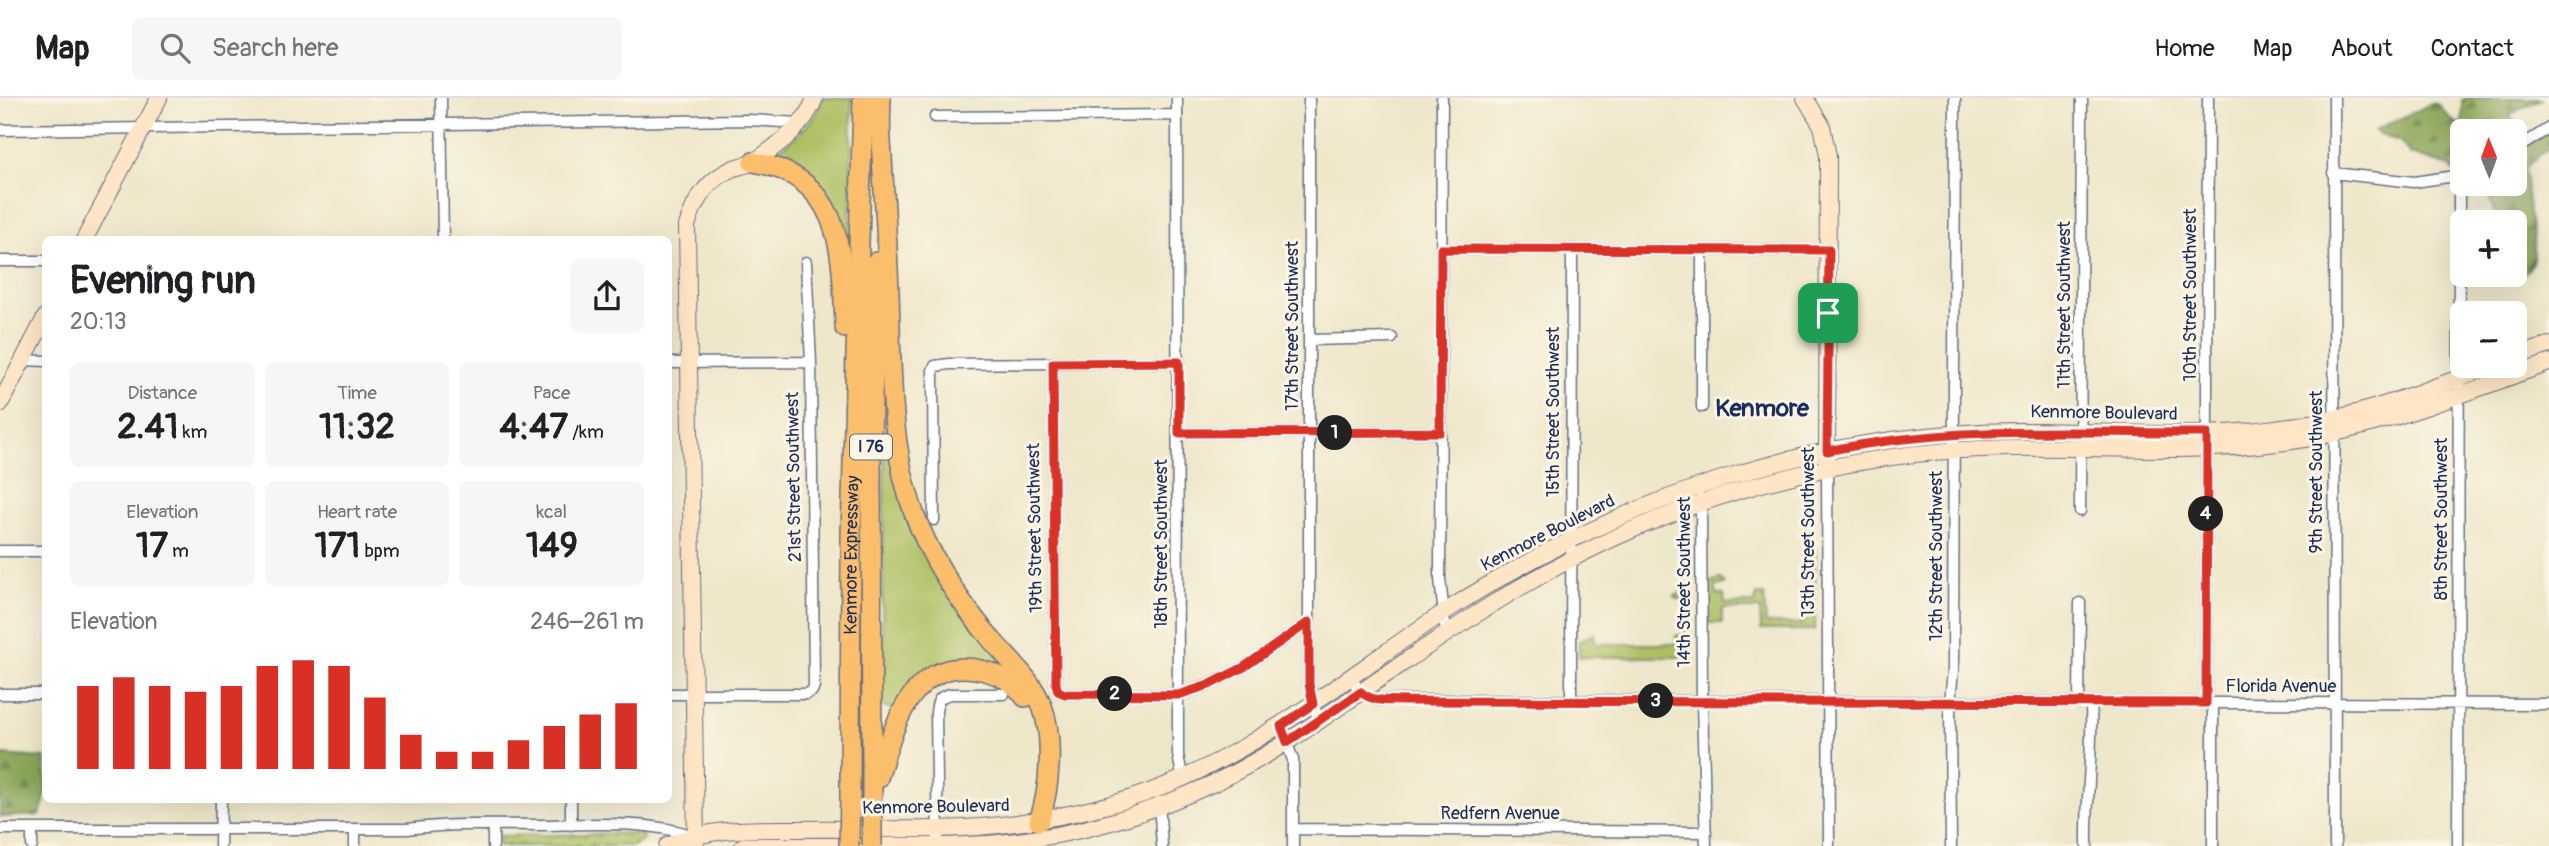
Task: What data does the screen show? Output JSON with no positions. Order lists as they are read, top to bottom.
{
  "streets": {
    "highway": ["I 76", "Kenmore Expressway"],
    "main road": ["Kenmore Boulevard", "13th Street Southwest"],
    "street": [
      "10th Street Southwest",
      "11th Street Southwest",
      "17th Street Southwest",
      "15th Street Southwest",
      "9th Street Southwest",
      "21st Street Southwest",
      "8th Street Southwest",
      "19th Street Southwest",
      "18th Street Southwest",
      "12th Street Southwest",
      "14th Street Southwest",
      "Florida Avenue",
      "Redfern Avenue"
    ]
  },
  "crossings": [
    ["10th Street Southwest", "Kenmore Boulevard"],
    ["10th Street Southwest", "Florida Avenue"],
    ["11th Street Southwest", "Kenmore Boulevard"],
    ["17th Street Southwest", "Kenmore Boulevard"],
    ["15th Street Southwest", "Kenmore Boulevard"],
    ["15th Street Southwest", "Florida Avenue"],
    ["Kenmore Boulevard", "9th Street Southwest"],
    ["Kenmore Boulevard", "8th Street Southwest"],
    ["Kenmore Boulevard", "13th Street Southwest"],
    ["Kenmore Boulevard", "18th Street Southwest"],
    ["Kenmore Boulevard", "12th Street Southwest"],
    ["Kenmore Boulevard", "14th Street Southwest"],
    ["Kenmore Boulevard", "Florida Avenue"],
    ["9th Street Southwest", "Florida Avenue"],
    ["8th Street Southwest", "Florida Avenue"],
    ["19th Street Southwest", "18th Street Southwest"],
    ["13th Street Southwest", "Florida Avenue"],
    ["12th Street Southwest", "Florida Avenue"],
    ["14th Street Southwest", "Florida Avenue"],
    ["14th Street Southwest", "Redfern Avenue"]
  ],
  "districts": ["Kenmore"],
  "north": "top",
  "page": {
    "header": "Map",
    "search": "Search here",
    "nav": [
      "Home",
      "Map",
      "About",
      "Contact"
    ],
    "map_buttons": ["+", "−"],
    "heading": ["Evening run", "20:13"],
    "stats": [
      ["Distance", "2.41 km"],
      ["Time", "11:32"],
      ["Pace", "4:47 /km"],
      ["Elevation", "17 m"],
      ["Heart rate", "171 bpm"],
      ["kcal", "149"]
    ],
    "pins": [
      "1",
      "4",
      "2",
      "3"
    ],
    "chart": ["Elevation", "246–261 m"]
  }
}
